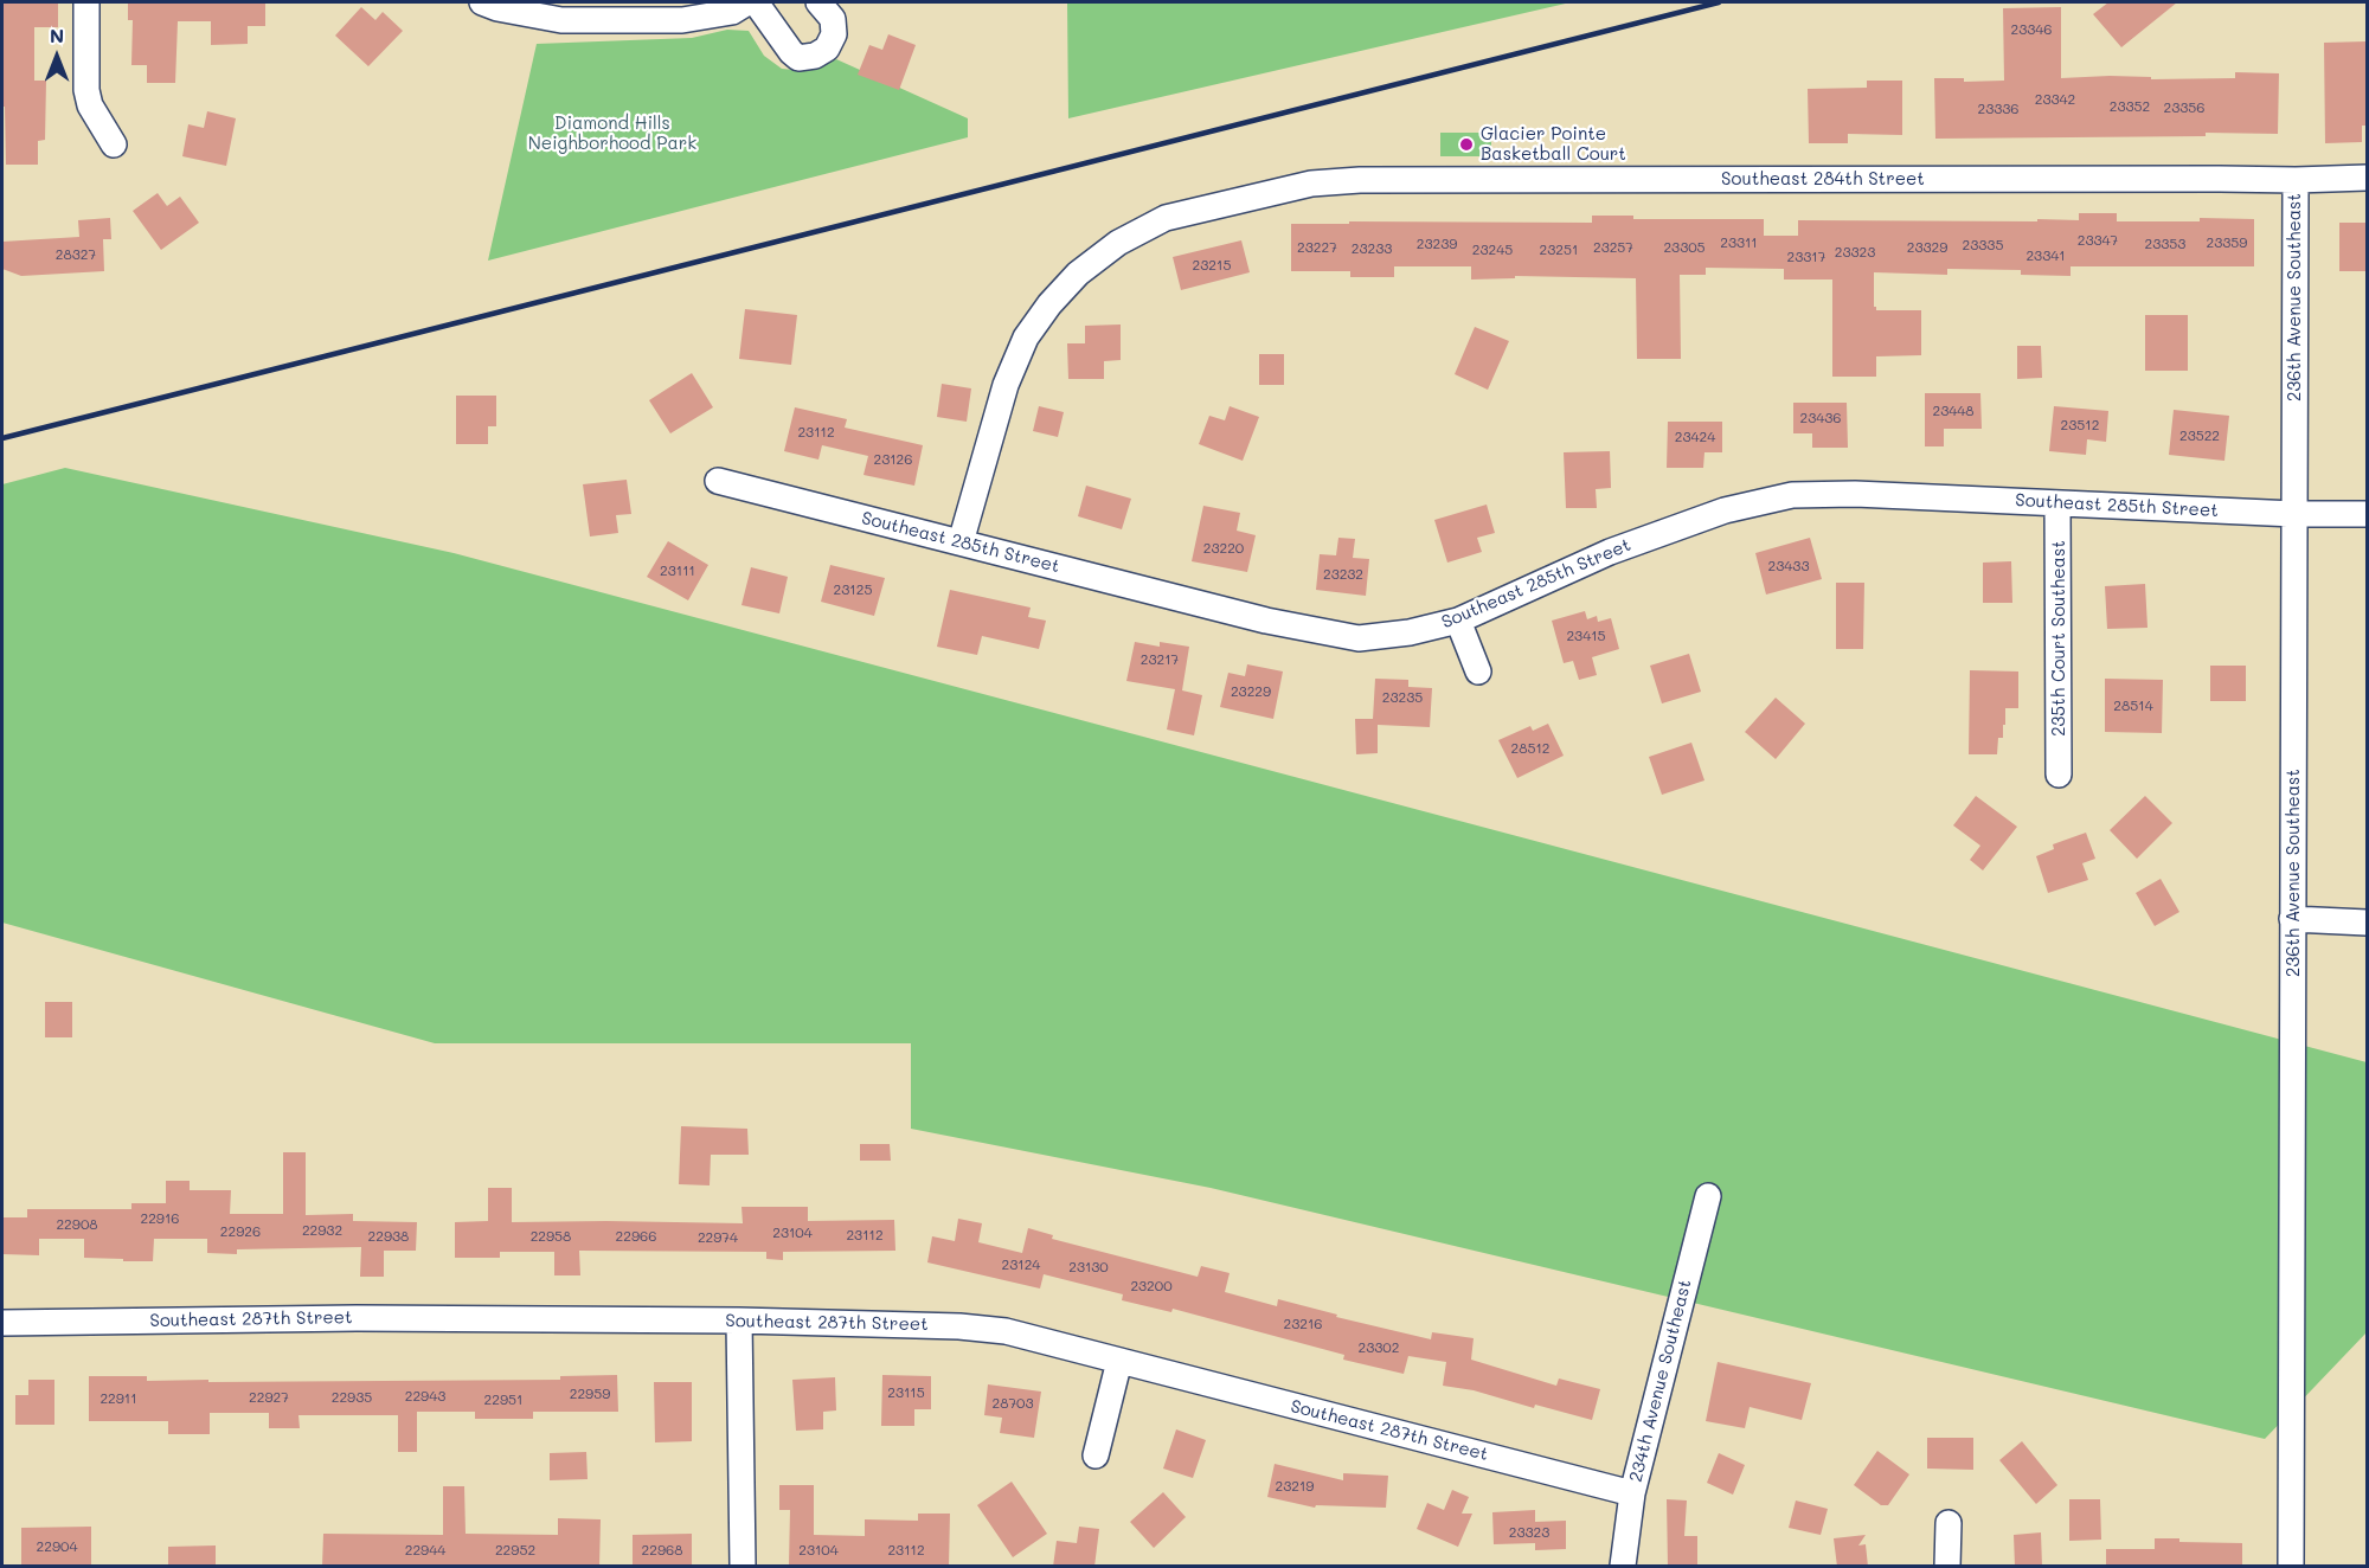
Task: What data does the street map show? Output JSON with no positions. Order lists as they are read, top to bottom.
{
  "streets": {
    "street": [
      "Southeast 284th Street",
      "236th Avenue Southeast",
      "Southeast 285th Street",
      "235th Court Southeast",
      "Southeast 287th Street",
      "234th Avenue Southeast"
    ]
  },
  "crossings": [
    ["Southeast 284th Street", "236th Avenue Southeast"],
    ["Southeast 284th Street", "Southeast 285th Street"],
    ["236th Avenue Southeast", "Southeast 285th Street"],
    ["Southeast 285th Street", "235th Court Southeast"],
    ["Southeast 287th Street", "234th Avenue Southeast"]
  ],
  "parks": ["Diamond Hills Neighborhood Park"],
  "places": ["Glacier Pointe Basketball Court"],
  "house_numbers": [
    "23346",
    "23342",
    "23352",
    "23356",
    "23336",
    "23347",
    "23311",
    "23359",
    "23239",
    "23353",
    "23335",
    "23227",
    "23257",
    "23305",
    "23329",
    "23233",
    "23245",
    "23251",
    "23323",
    "28327",
    "23341",
    "23317",
    "23215",
    "23448",
    "23436",
    "23512",
    "23112",
    "23522",
    "23424",
    "23126",
    "23220",
    "23433",
    "23111",
    "23232",
    "23125",
    "23415",
    "23217",
    "23229",
    "23235",
    "28514",
    "28512",
    "22916",
    "22908",
    "22932",
    "22926",
    "23104",
    "23112",
    "22938",
    "22958",
    "22966",
    "22974",
    "23124",
    "23130",
    "23200",
    "23216",
    "23302",
    "23115",
    "22959",
    "22943",
    "22927",
    "22935",
    "22911",
    "22951",
    "28703",
    "23219",
    "23323",
    "22904",
    "22944",
    "22952",
    "22968",
    "23104",
    "23112"
  ],
  "north": "top"
}
